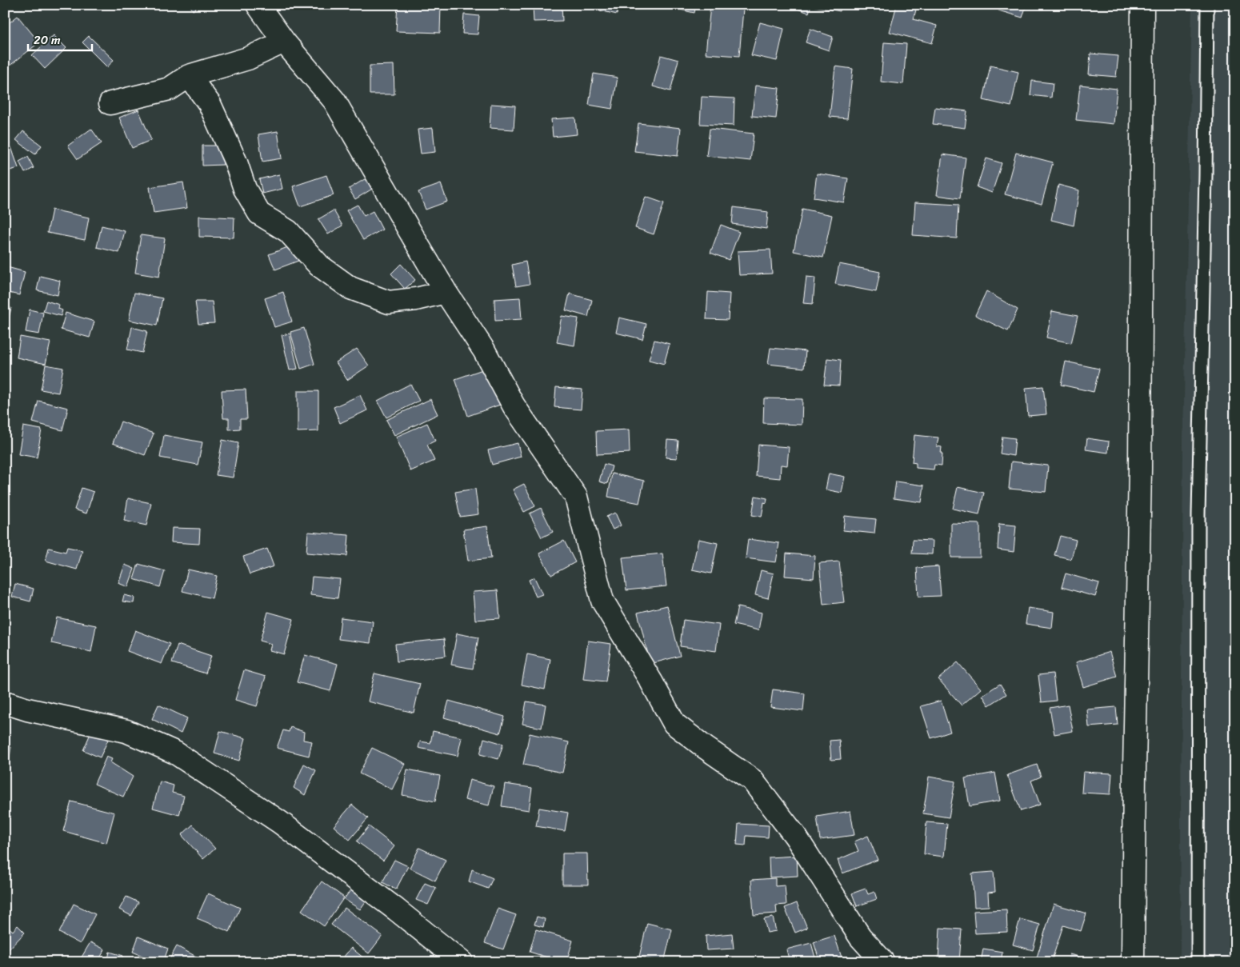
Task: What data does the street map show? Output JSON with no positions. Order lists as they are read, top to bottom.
{
  "scale_bar": "20 m"
}
